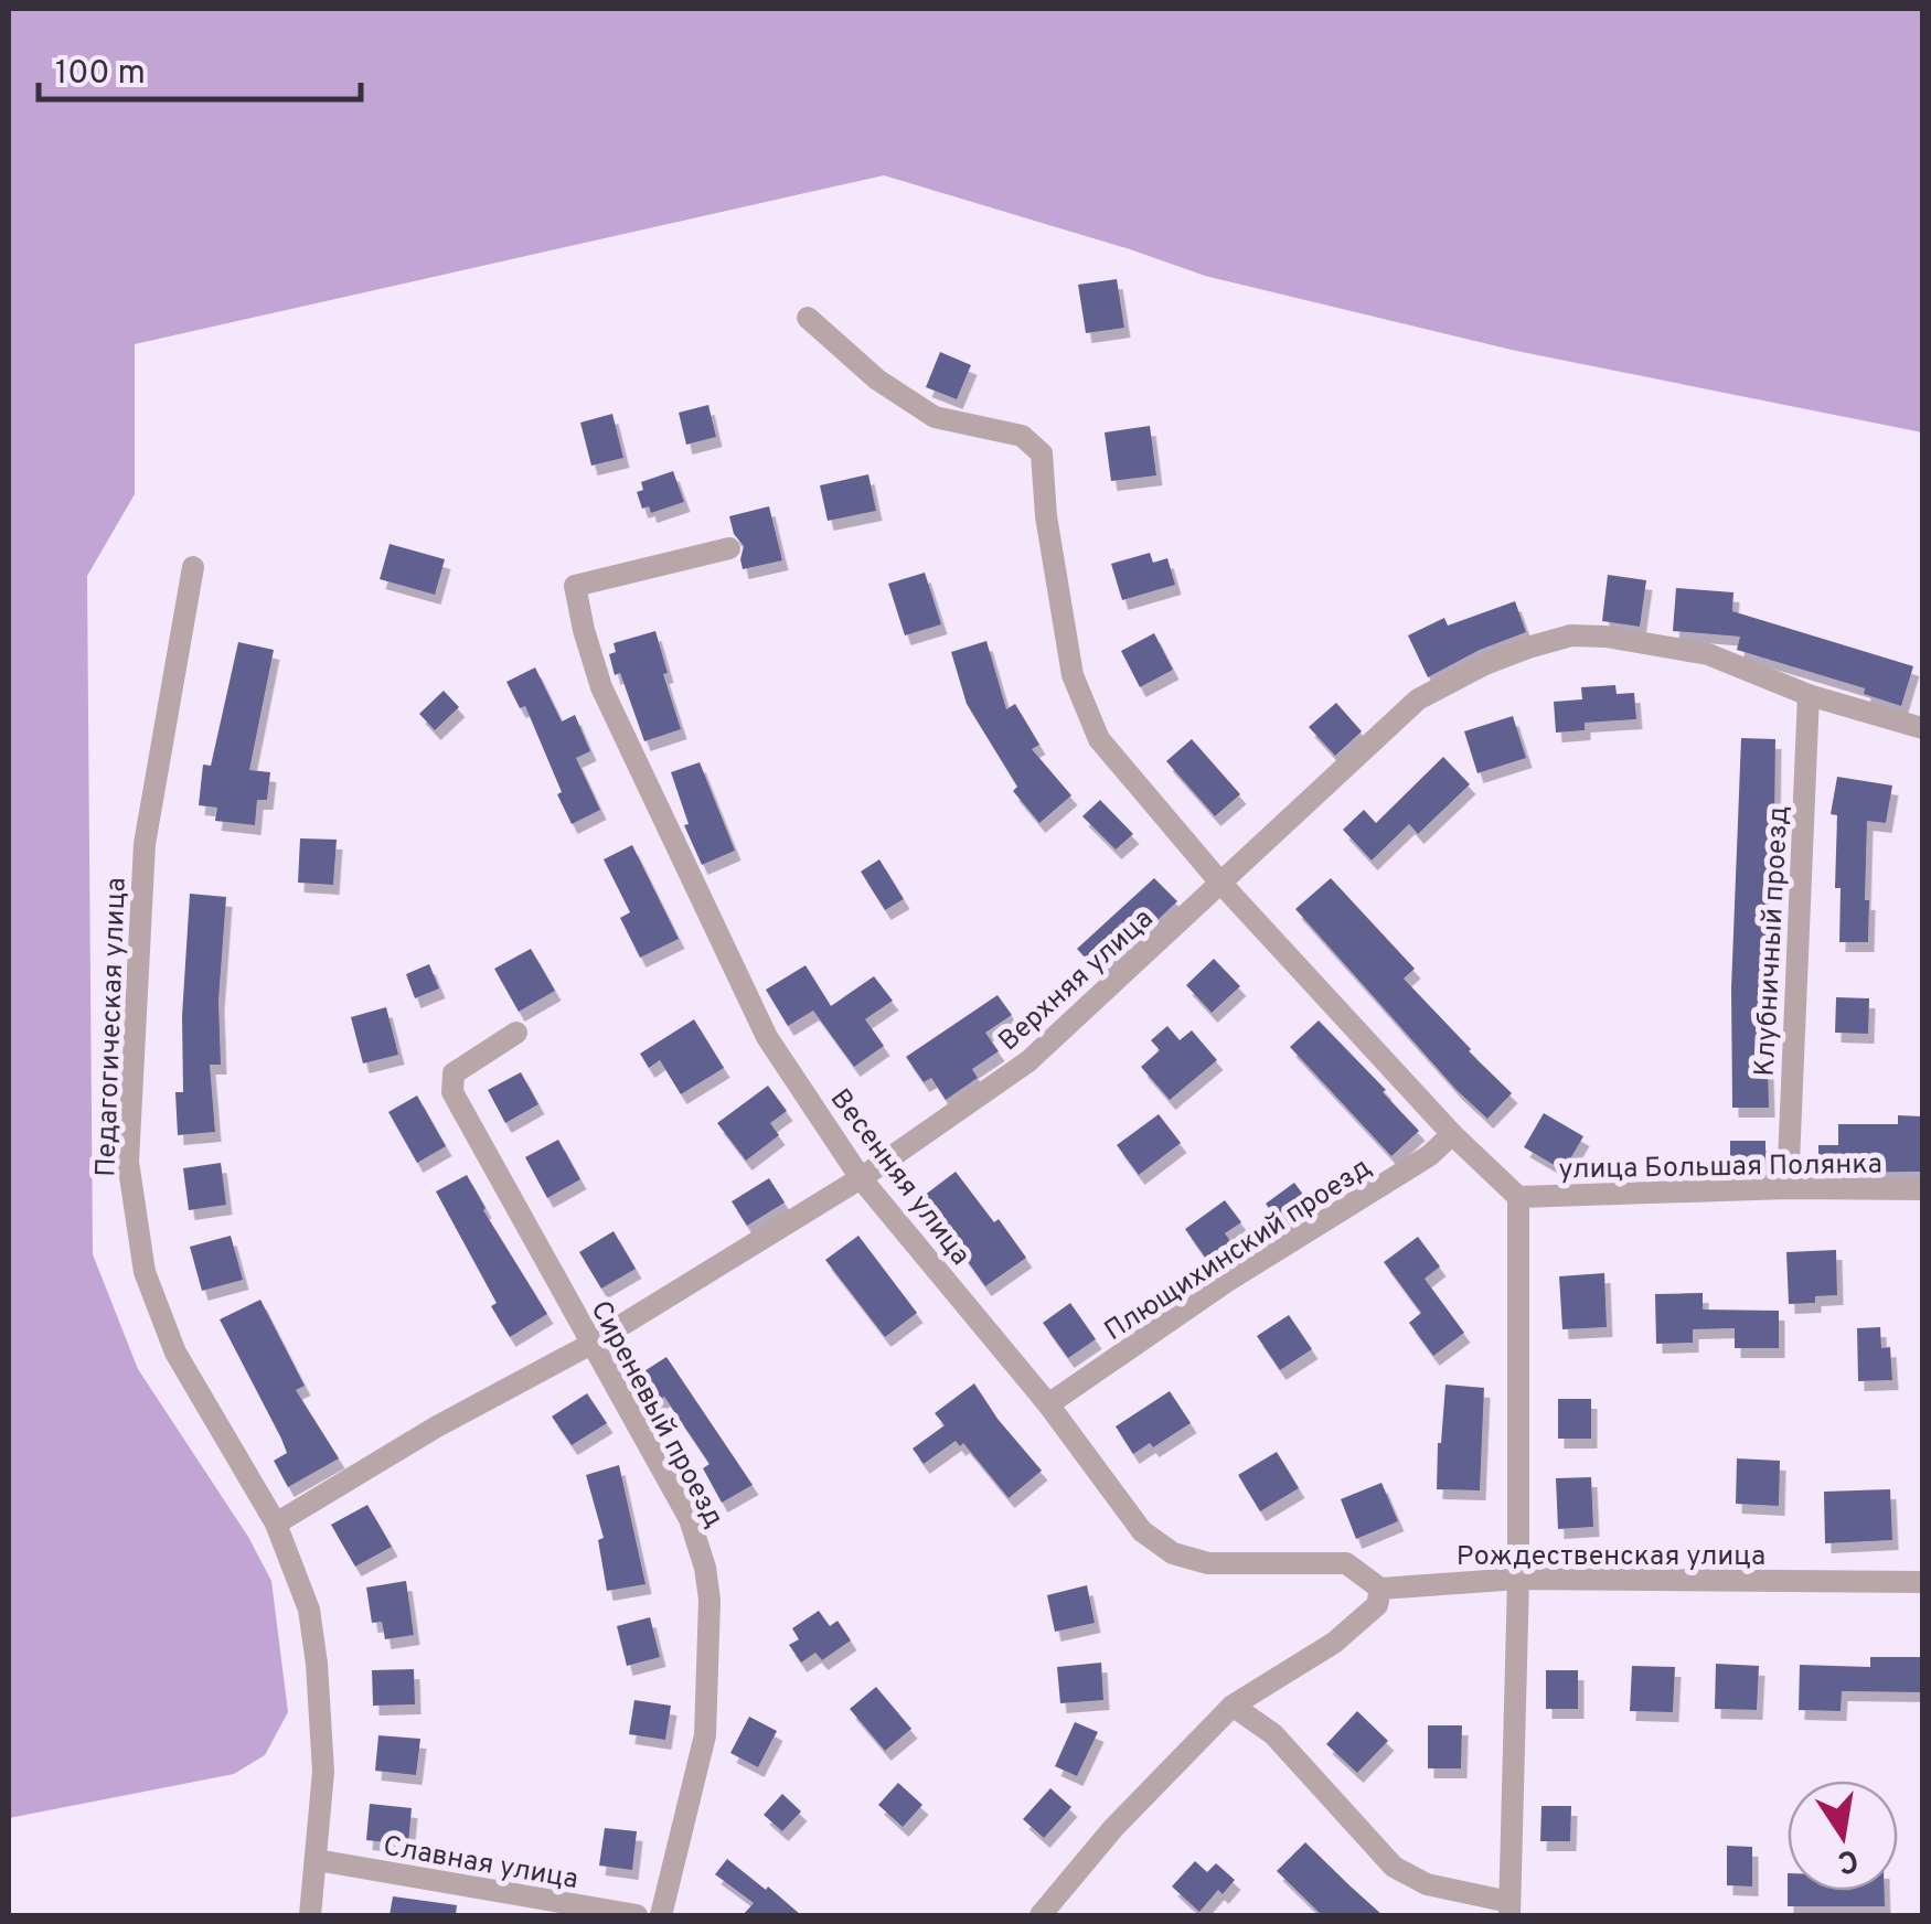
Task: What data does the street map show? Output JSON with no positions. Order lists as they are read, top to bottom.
{
  "streets": {
    "street": [
      "Клубничный проезд",
      "Верхняя улица",
      "Педагогическая улица",
      "улица Большая Полянка",
      "Весенняя улица",
      "Плющихинский проезд",
      "Сиреневый проезд",
      "Рождественская улица",
      "Славная улица"
    ]
  },
  "crossings": [
    ["Клубничный проезд", "Верхняя улица"],
    ["Клубничный проезд", "улица Большая Полянка"],
    ["Верхняя улица", "Педагогическая улица"],
    ["Верхняя улица", "Весенняя улица"],
    ["Верхняя улица", "Сиреневый проезд"],
    ["Педагогическая улица", "Славная улица"],
    ["Весенняя улица", "Плющихинский проезд"],
    ["Весенняя улица", "Рождественская улица"]
  ],
  "scale_bar": "100 m",
  "north": "bottom"
}
